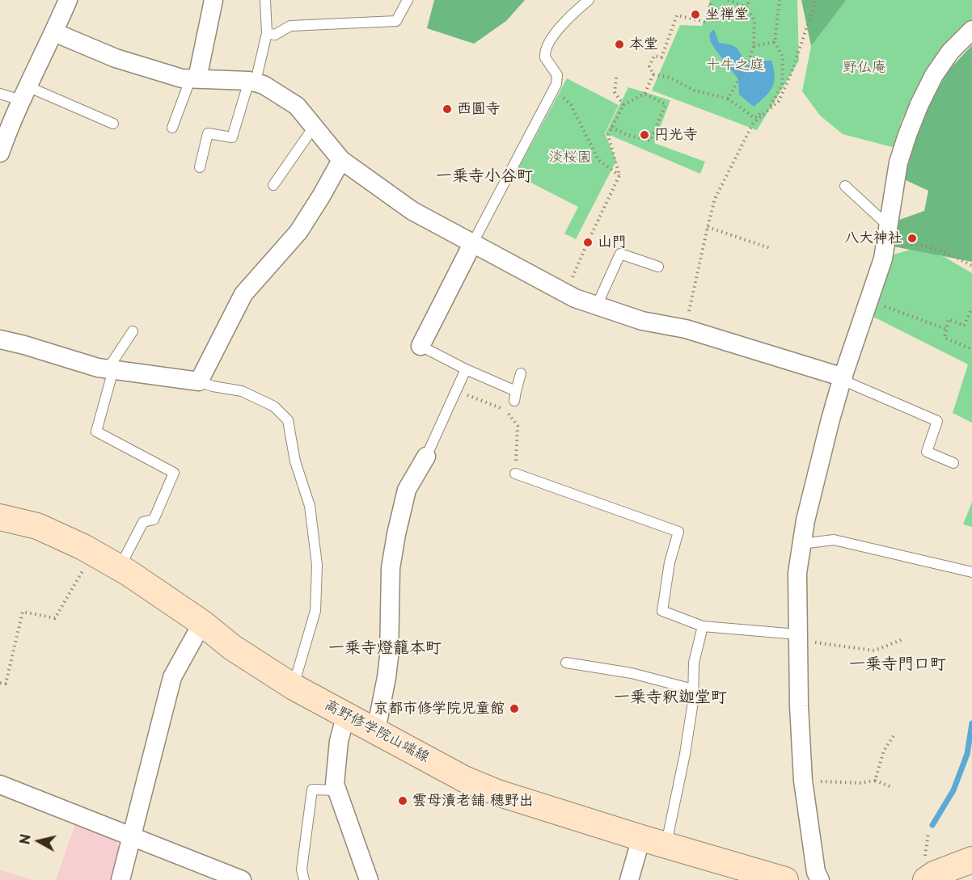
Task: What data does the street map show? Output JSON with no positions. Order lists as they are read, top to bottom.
{
  "streets": {
    "main road": ["高野修学院山端線"]
  },
  "districts": [
    "一乗寺小谷町",
    "一乗寺燈籠本町",
    "一乗寺門口町",
    "一乗寺釈迦堂町"
  ],
  "parks": ["十牛之庭", "野仏庵", "淡桜園"],
  "places": [
    "坐禅堂",
    "本堂",
    "西圓寺",
    "円光寺",
    "八大神社",
    "山門",
    "京都市修学院児童館",
    "雲母漬老舗 穂野出"
  ],
  "north": "left"
}
